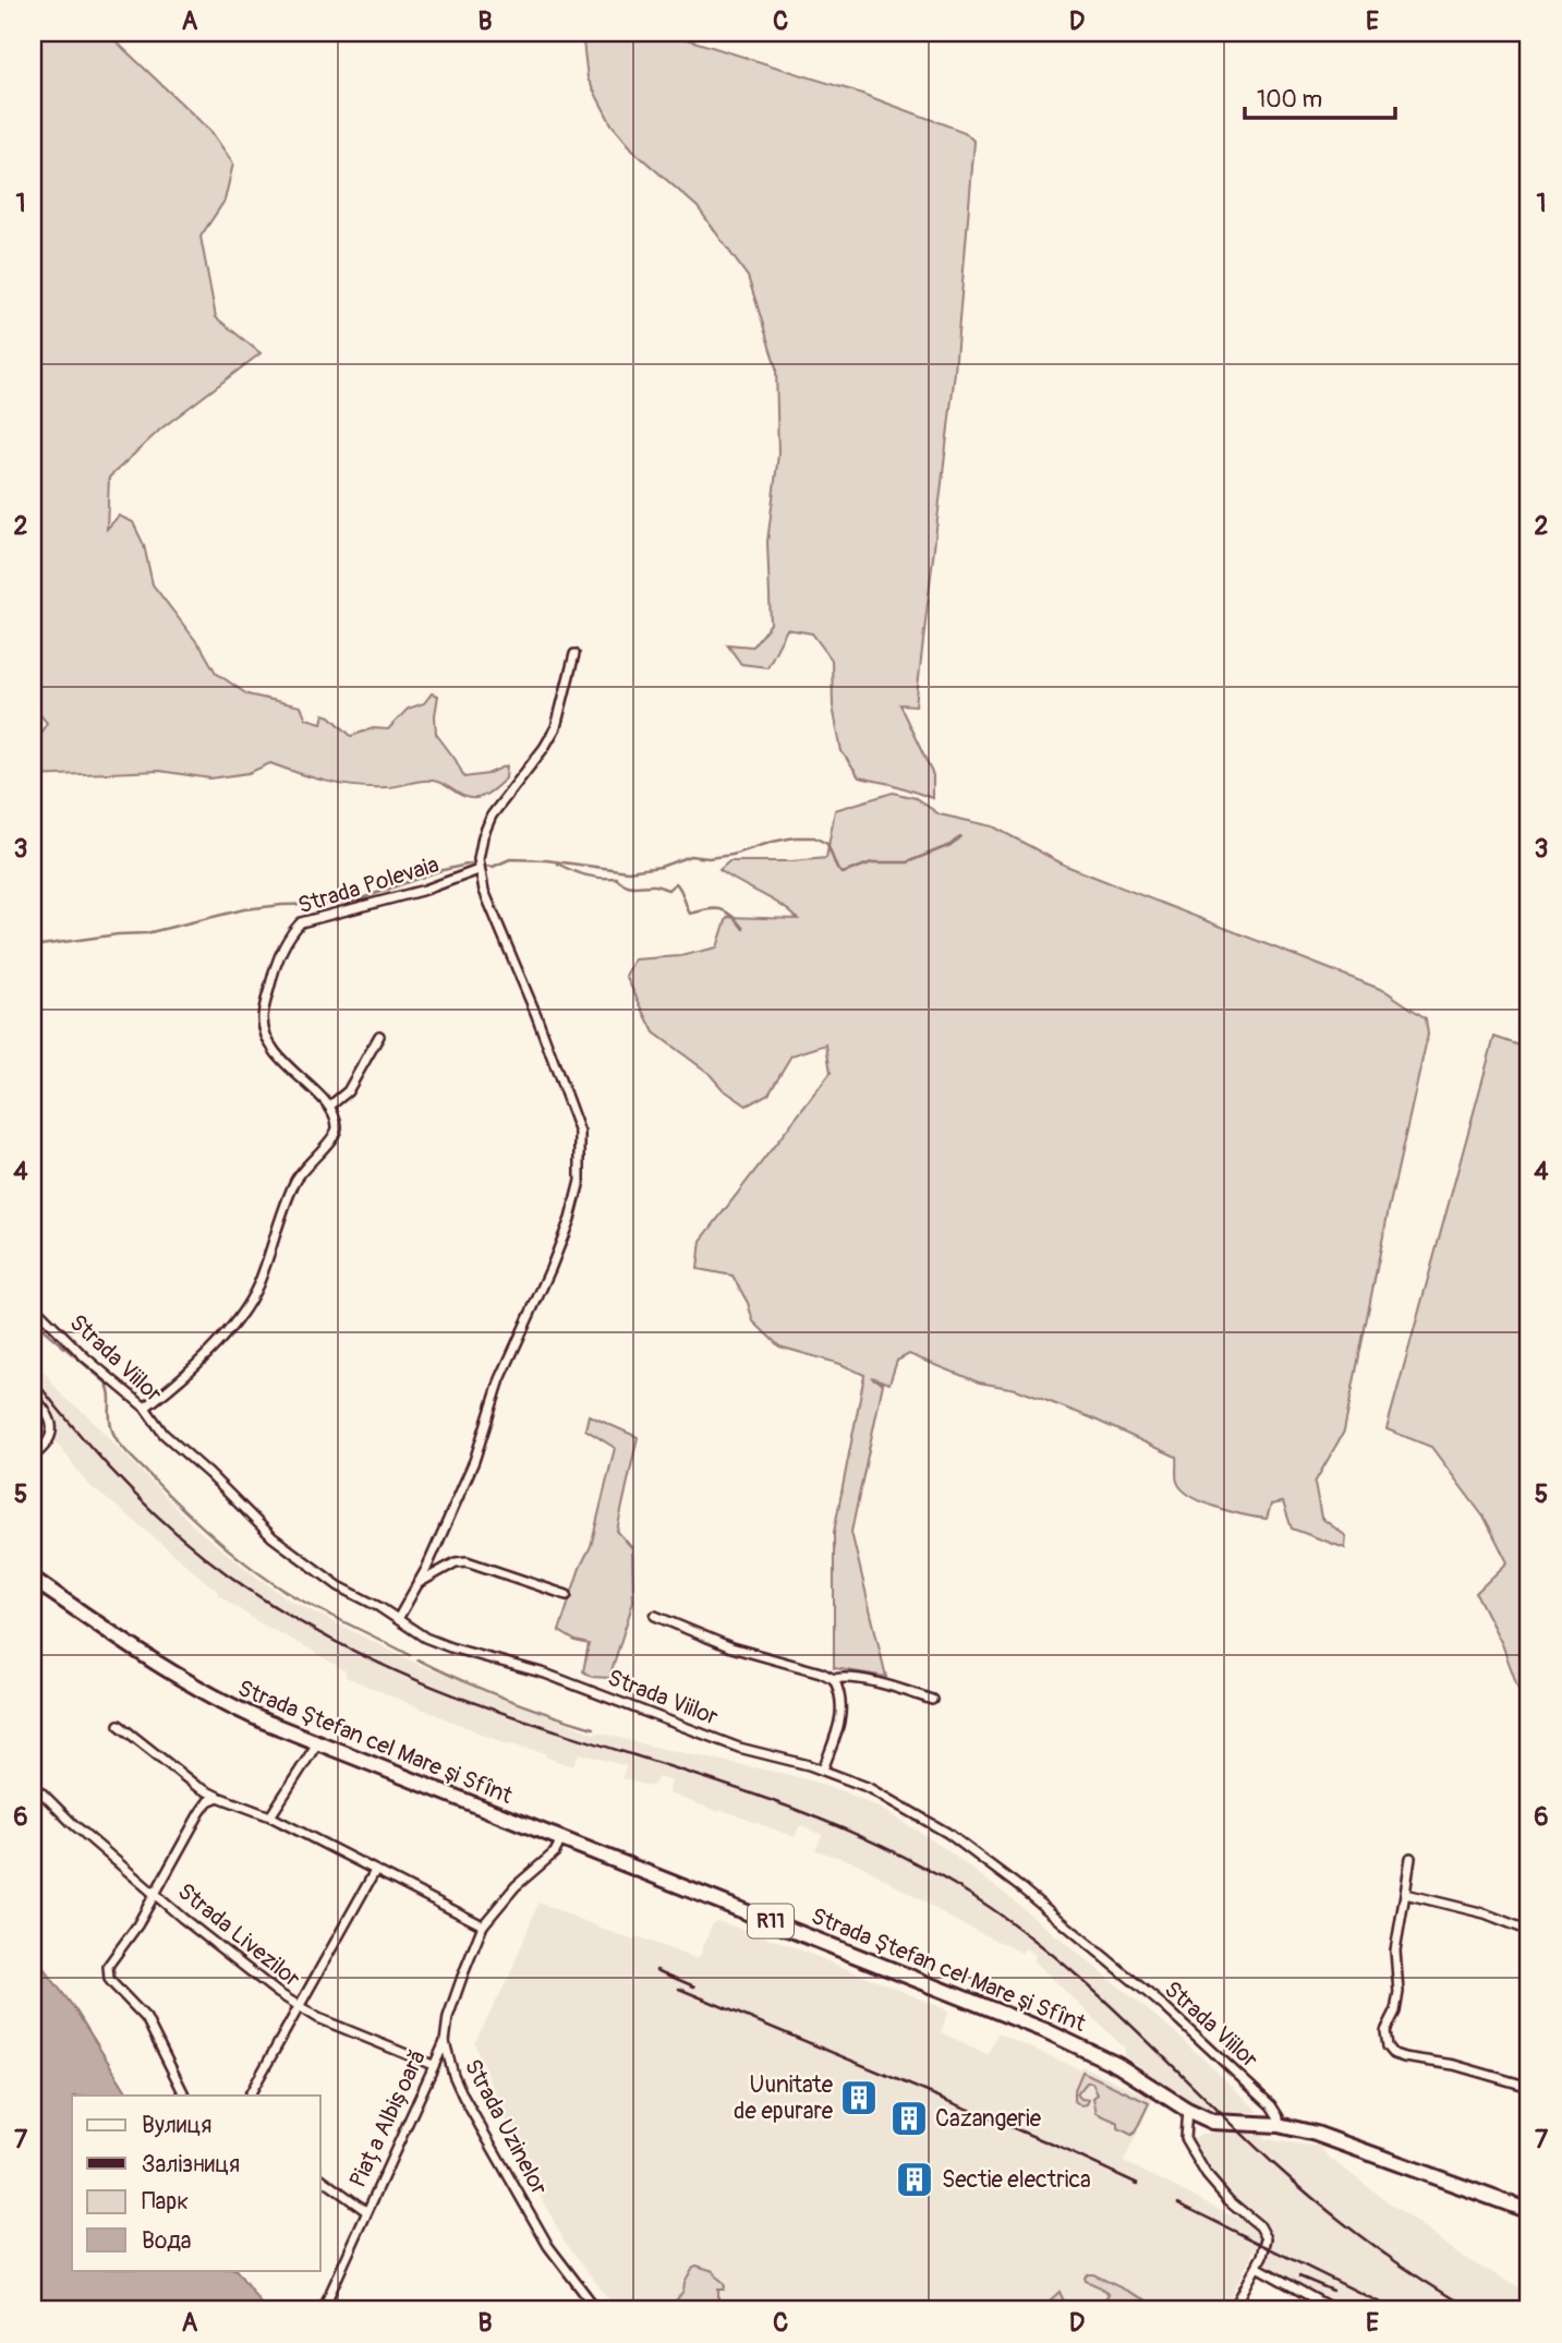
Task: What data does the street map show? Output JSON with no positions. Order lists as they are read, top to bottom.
{
  "streets": {
    "main road": ["Strada Ştefan cel Mare şi Sfînt", "R11"],
    "street": [
      "Strada Polevaia",
      "Strada Viilor",
      "Strada Livezilor",
      "Piața Albișoară",
      "Strada Uzinelor"
    ]
  },
  "crossings": [
    ["Strada Viilor", "Strada Ştefan cel Mare şi Sfînt"],
    ["Strada Ştefan cel Mare şi Sfînt", "Strada Uzinelor"],
    ["Strada Livezilor", "Piața Albișoară"],
    ["Piața Albișoară", "Strada Uzinelor"]
  ],
  "places": {
    "building": ["Uunitate de epurare", "Cazangerie", "Sectie electrica"]
  },
  "legend": [
    "Вулиця",
    "Залізниця",
    "Парк",
    "Вода"
  ],
  "scale_bar": "100 m",
  "grid": {
    "columns": [
      "A",
      "B",
      "C",
      "D",
      "E"
    ],
    "rows": [
      "1",
      "2",
      "3",
      "4",
      "5",
      "6",
      "7"
    ]
  }
}
